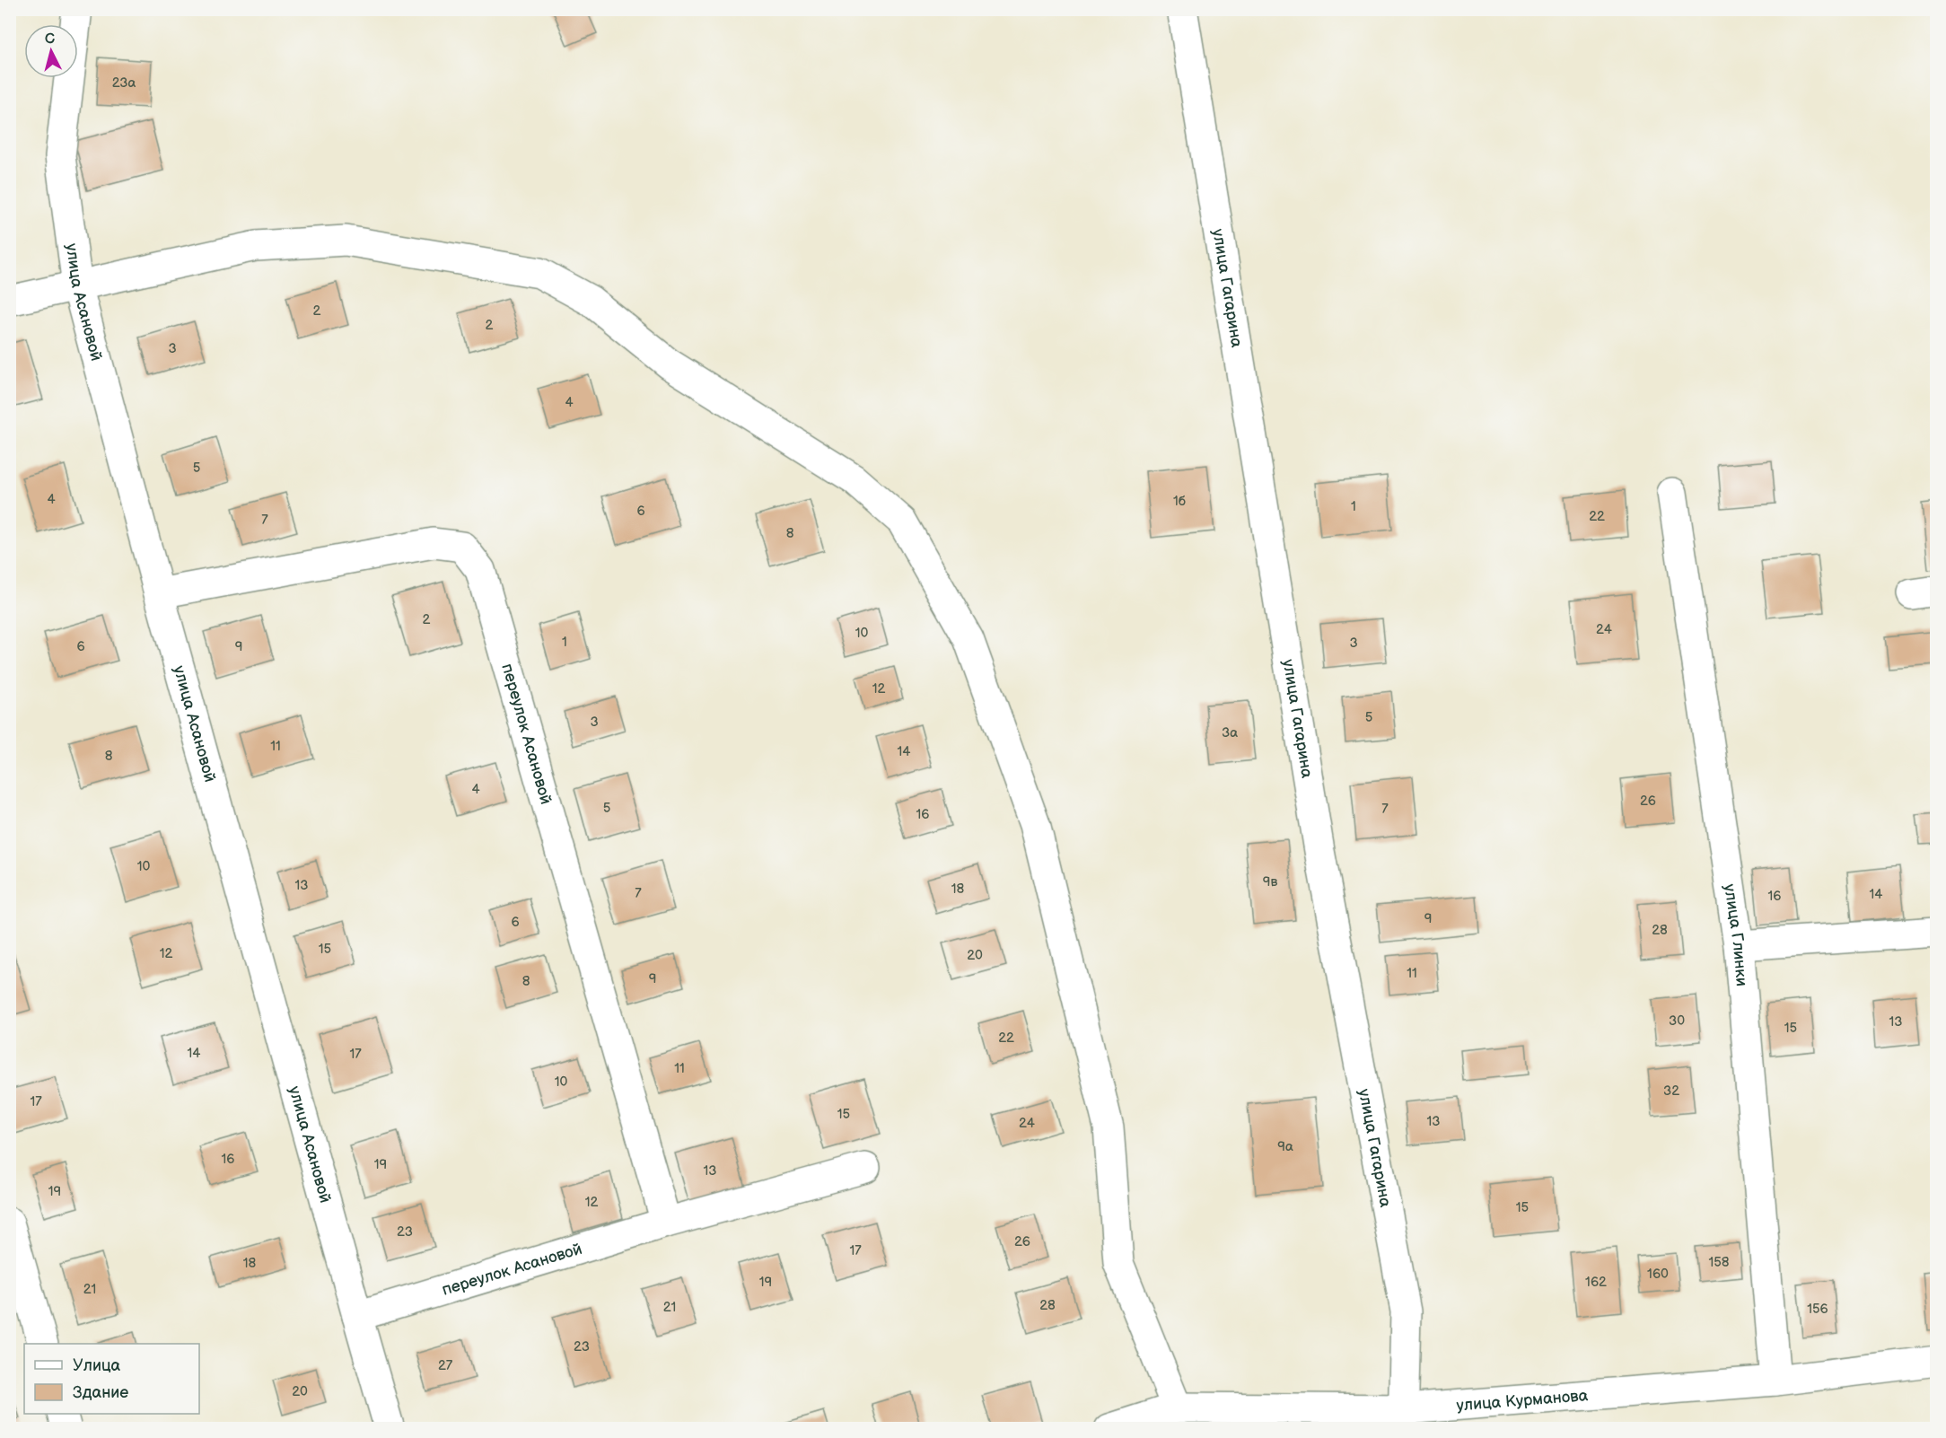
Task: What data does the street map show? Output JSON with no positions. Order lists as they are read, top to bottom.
{
  "streets": {
    "street": [
      "улица Гагарина",
      "улица Асановой",
      "переулок Асановой",
      "улица Глинки",
      "улица Курманова"
    ]
  },
  "crossings": [
    ["улица Гагарина", "улица Курманова"],
    ["улица Асановой", "переулок Асановой"],
    ["улица Глинки", "улица Курманова"]
  ],
  "house_numbers": [
    "23а",
    "2",
    "2",
    "3",
    "4",
    "5",
    "4",
    "1б",
    "1",
    "6",
    "22",
    "7",
    "8",
    "2",
    "24",
    "10",
    "1",
    "3",
    "6",
    "9",
    "12",
    "5",
    "3",
    "3а",
    "11",
    "14",
    "8",
    "4",
    "26",
    "5",
    "7",
    "16",
    "10",
    "9в",
    "13",
    "18",
    "7",
    "14",
    "16",
    "9",
    "6",
    "28",
    "15",
    "12",
    "20",
    "11",
    "9",
    "8",
    "30",
    "13",
    "15",
    "22",
    "14",
    "17",
    "11",
    "10",
    "32",
    "17",
    "15",
    "13",
    "24",
    "9а",
    "16",
    "19",
    "13",
    "19",
    "12",
    "15",
    "23",
    "26",
    "17",
    "158",
    "18",
    "160",
    "19",
    "162",
    "21",
    "28",
    "21",
    "156",
    "23",
    "27",
    "20"
  ],
  "legend": ["Улица", "Здание"],
  "north": "top"
}
